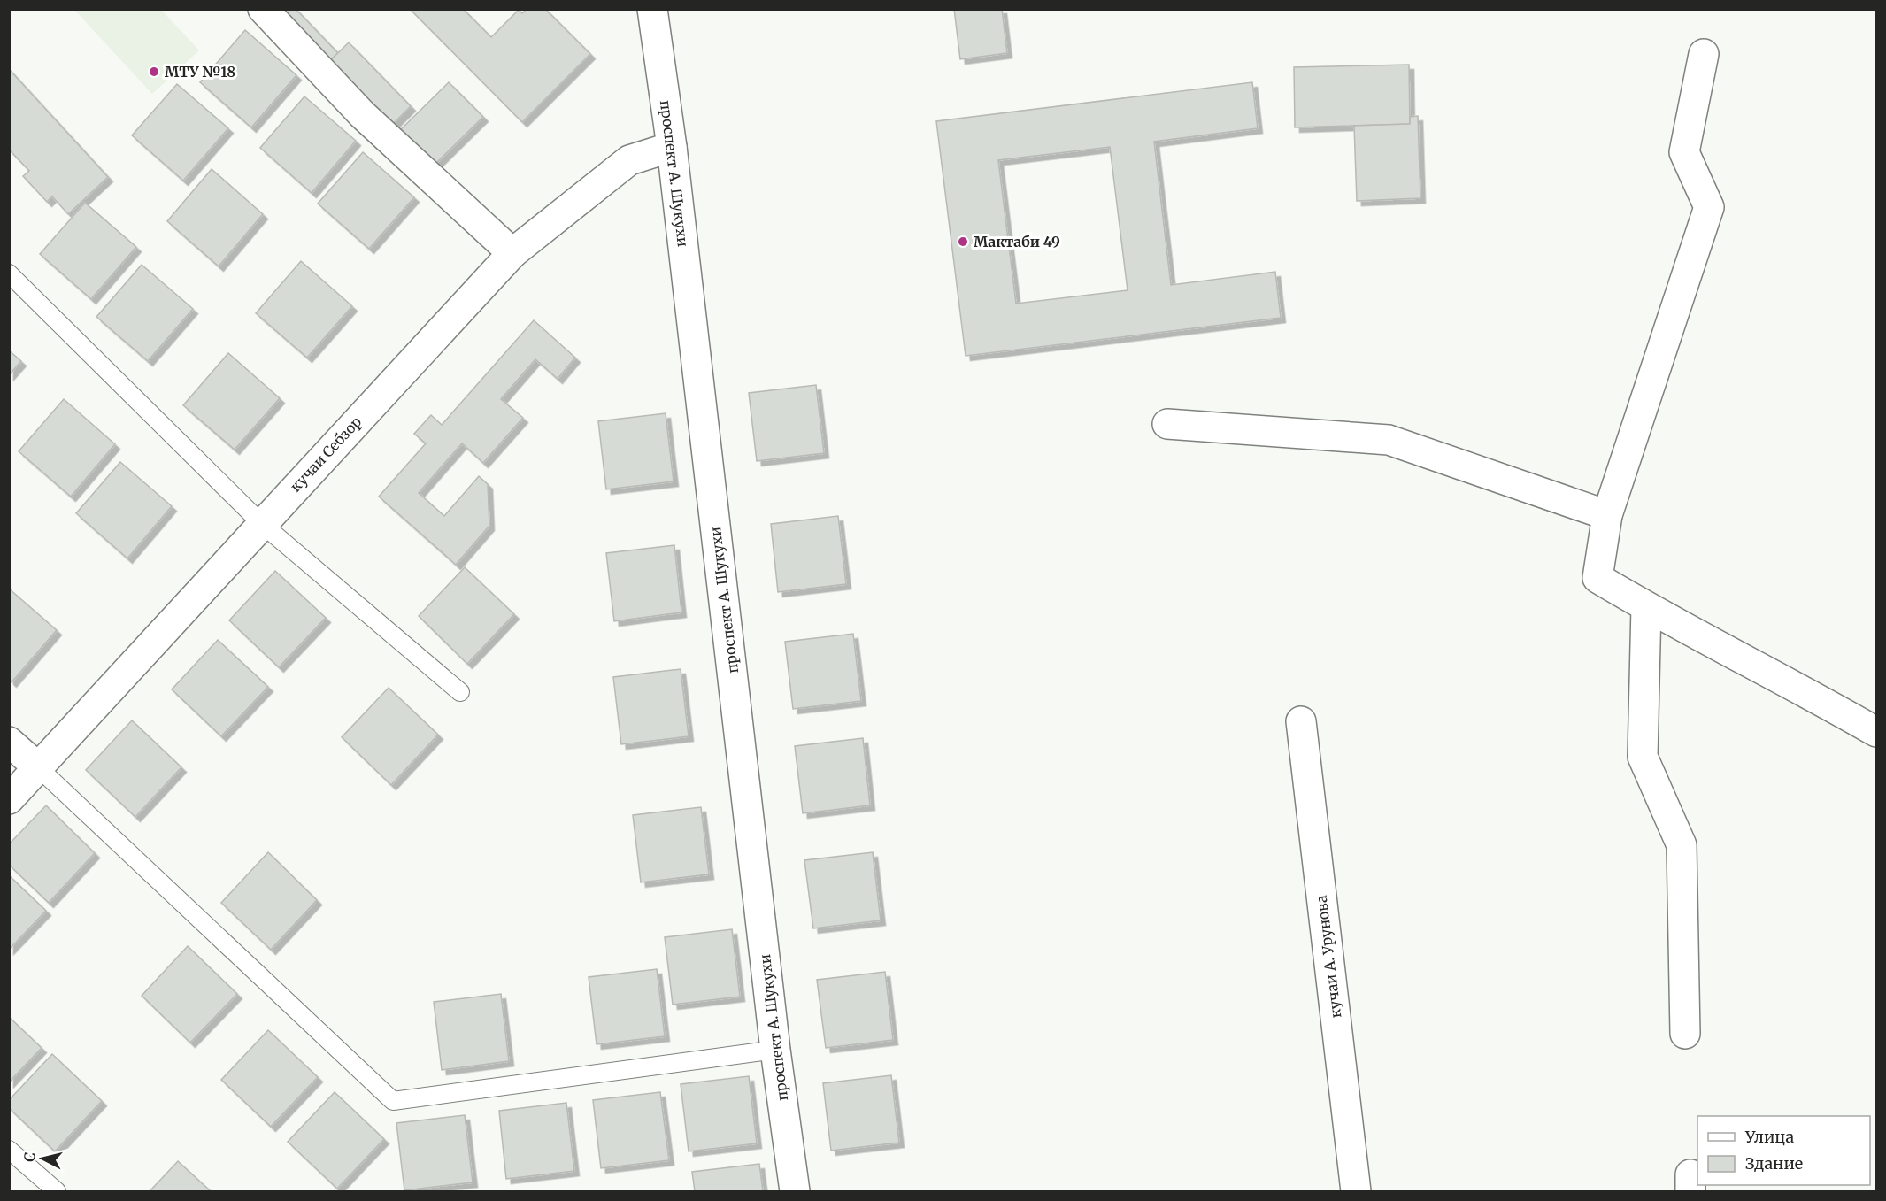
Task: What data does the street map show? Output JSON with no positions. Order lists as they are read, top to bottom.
{
  "streets": {
    "street": ["проспект А. Шукухи", "кучаи Себзор", "кучаи А. Урунова"]
  },
  "crossings": [
    ["проспект А. Шукухи", "кучаи Себзор"]
  ],
  "places": ["МТУ №18", "Мактаби 49"],
  "legend": ["Улица", "Здание"],
  "north": "left"
}
